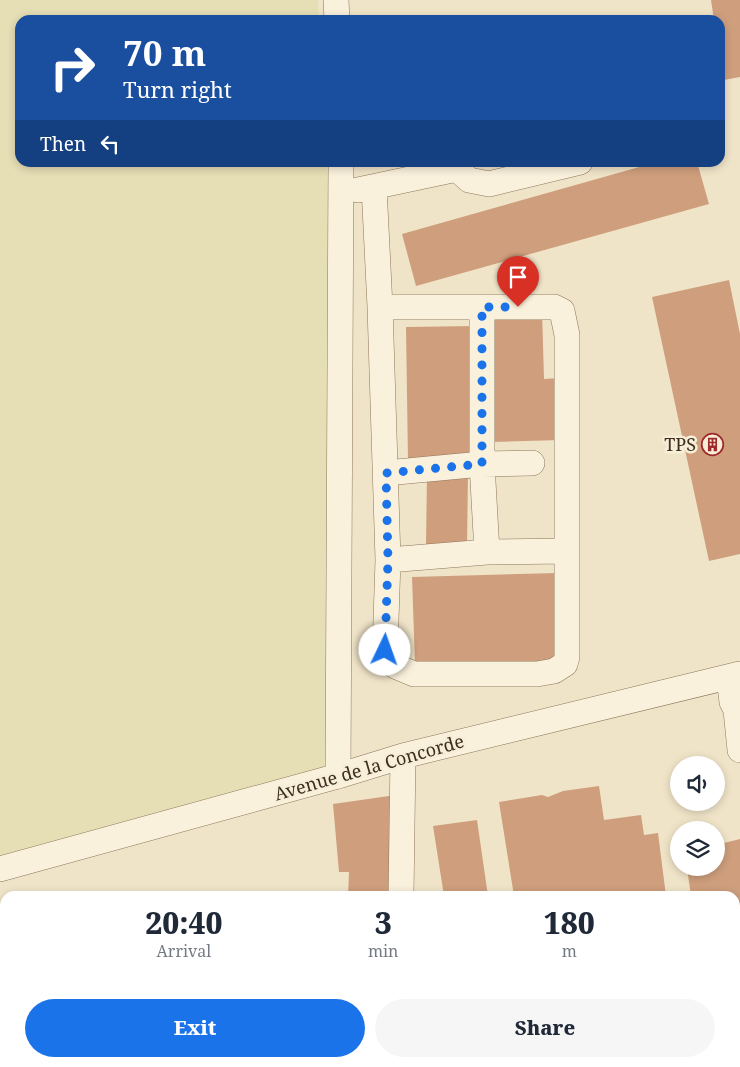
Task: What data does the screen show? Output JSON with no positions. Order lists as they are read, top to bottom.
{
  "streets": {
    "street": ["Avenue de la Concorde"]
  },
  "places": {
    "building": ["TPS"]
  },
  "page": {
    "turn": ["70 m", "Turn right"],
    "then": "Then",
    "eta": [
      "20:40",
      "Arrival",
      "3",
      "min",
      "180",
      "m"
    ],
    "buttons": ["Exit", "Share"]
  }
}
